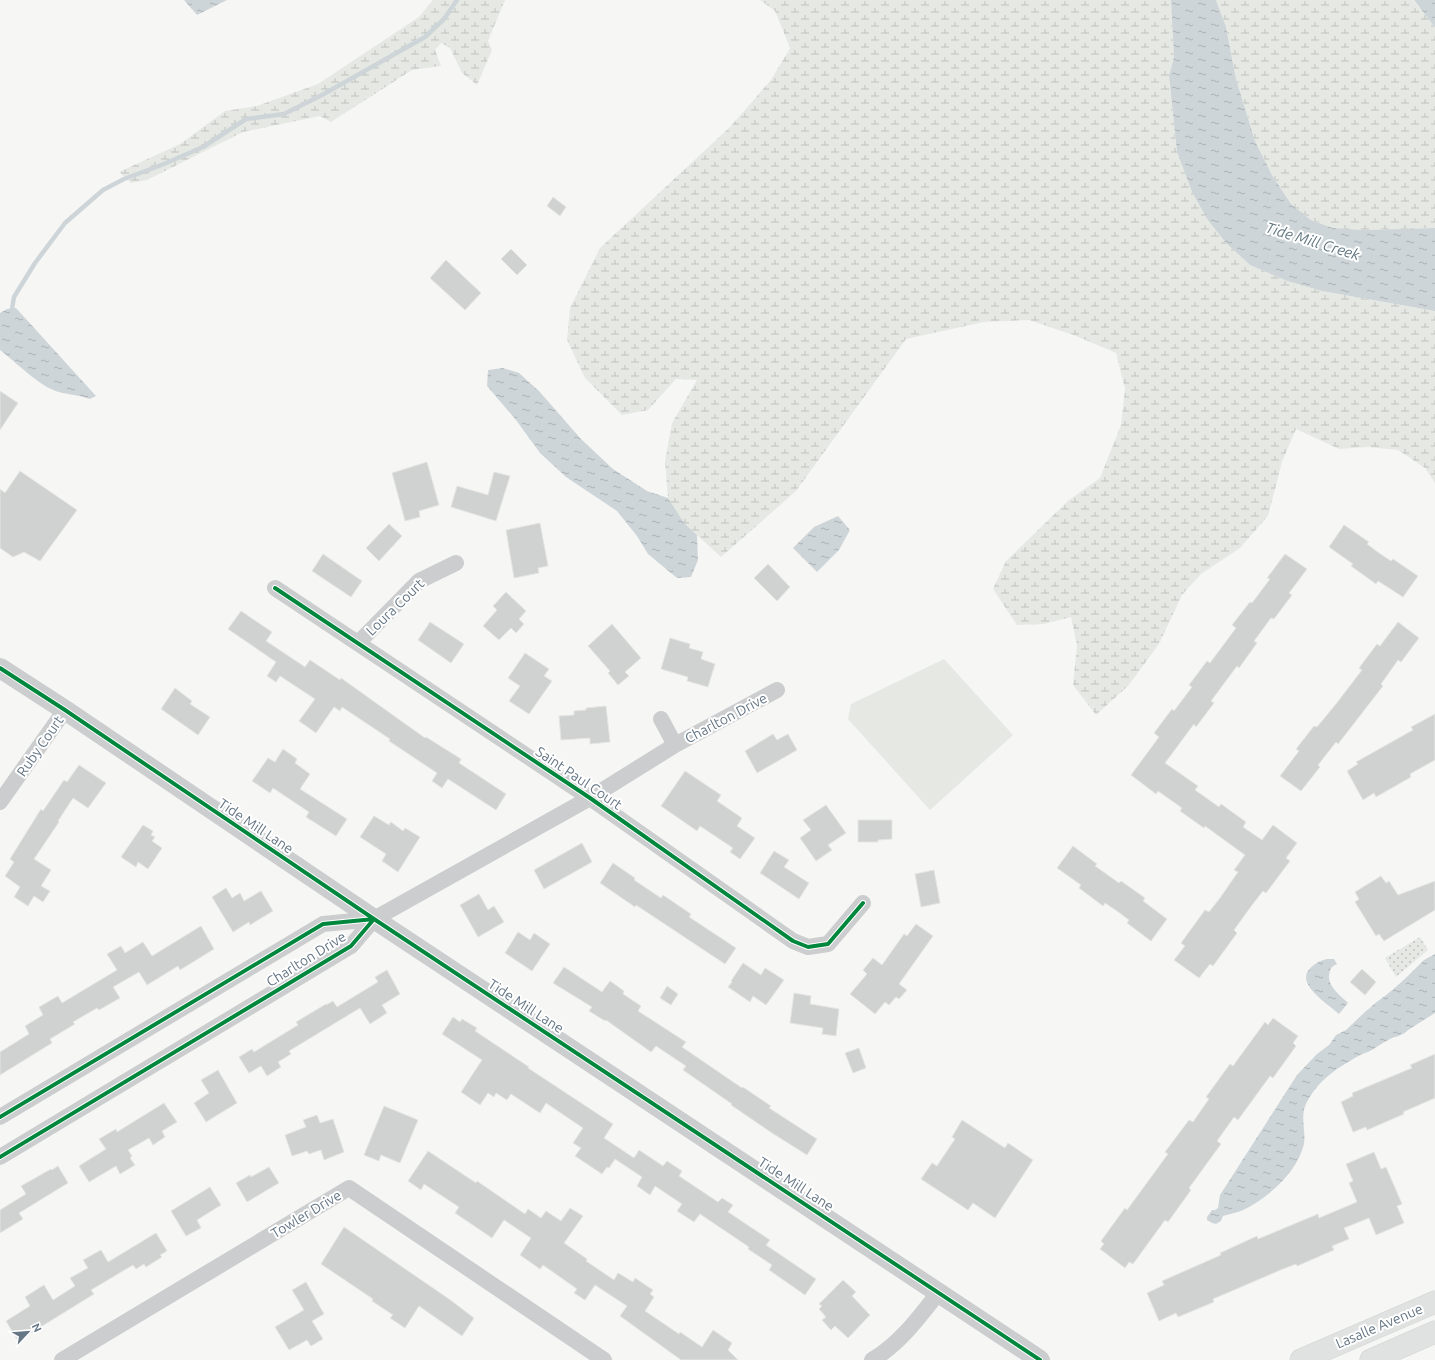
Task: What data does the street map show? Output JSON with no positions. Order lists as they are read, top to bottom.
{
  "streets": {
    "main road": ["Lasalle Avenue"],
    "street": [
      "Loura Court",
      "Charlton Drive",
      "Ruby Court",
      "Saint Paul Court",
      "Tide Mill Lane",
      "Towler Drive"
    ]
  },
  "crossings": [
    ["Loura Court", "Saint Paul Court"],
    ["Charlton Drive", "Saint Paul Court"],
    ["Charlton Drive", "Tide Mill Lane"],
    ["Ruby Court", "Tide Mill Lane"]
  ],
  "water": ["Tide Mill Creek"],
  "north": "top right"
}
